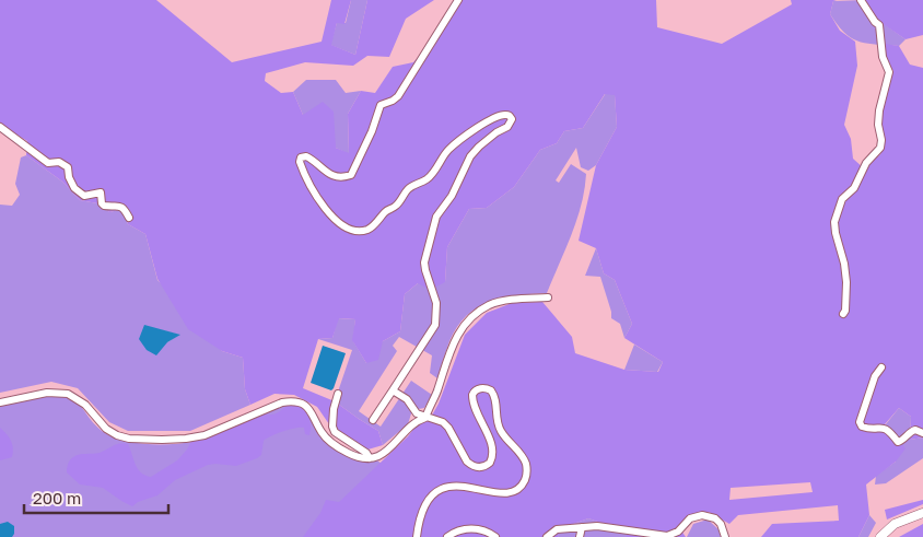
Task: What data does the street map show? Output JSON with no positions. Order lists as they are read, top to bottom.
{
  "scale_bar": "200 m"
}
